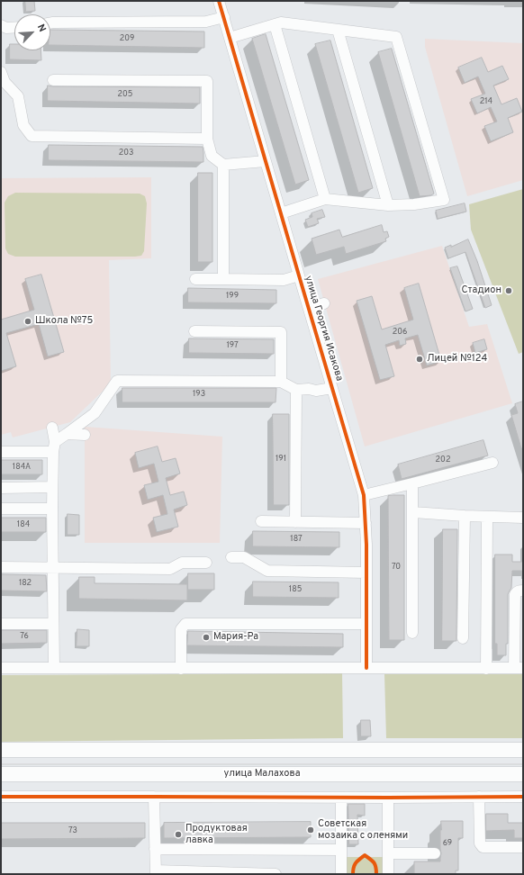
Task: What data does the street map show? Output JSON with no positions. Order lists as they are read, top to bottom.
{
  "streets": {
    "main road": ["улица Малахова"],
    "street": ["улица Георгия Исакова"]
  },
  "places": [
    "Стадион",
    "Школа №75",
    "Лицей №124",
    "Мария-Ра",
    "Советская мозаика с оленями",
    "Продуктовая лавка"
  ],
  "house_numbers": [
    "209",
    "205",
    "214",
    "203",
    "199",
    "206",
    "197",
    "193",
    "191",
    "202",
    "184А",
    "184",
    "187",
    "70",
    "182",
    "185",
    "76",
    "73",
    "69"
  ],
  "north": "top right"
}
